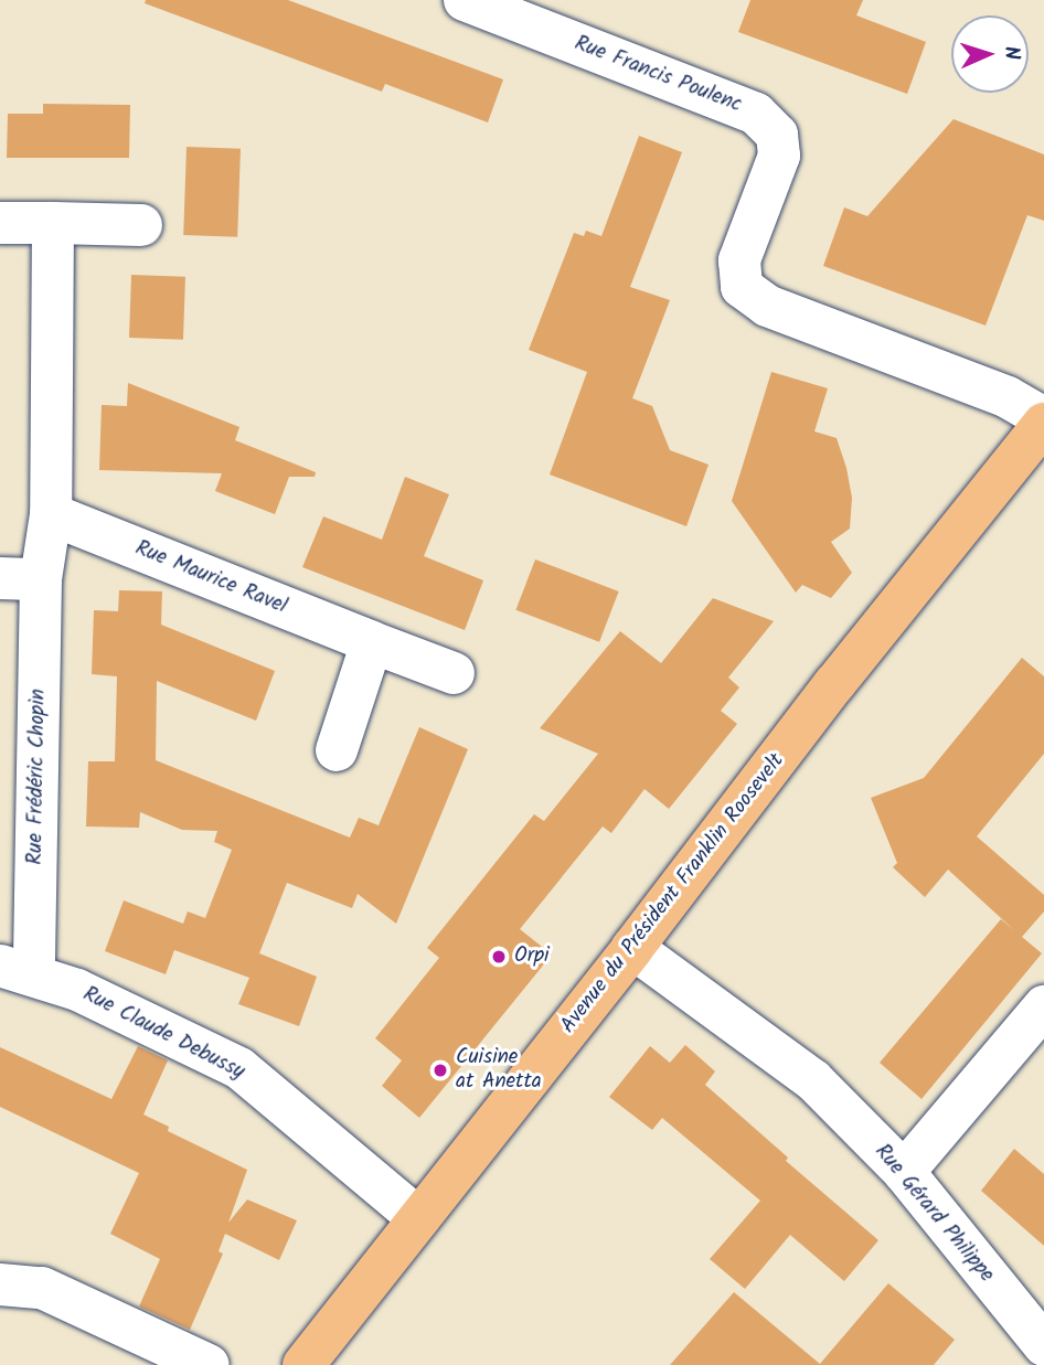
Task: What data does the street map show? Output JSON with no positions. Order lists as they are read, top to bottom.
{
  "streets": {
    "main road": ["Avenue du Président Franklin Roosevelt"],
    "street": [
      "Rue Francis Poulenc",
      "Rue Maurice Ravel",
      "Rue Frédéric Chopin",
      "Rue Claude Debussy",
      "Rue Gérard Philippe"
    ]
  },
  "crossings": [
    ["Rue Francis Poulenc", "Avenue du Président Franklin Roosevelt"],
    ["Rue Maurice Ravel", "Rue Frédéric Chopin"],
    ["Rue Frédéric Chopin", "Rue Claude Debussy"],
    ["Avenue du Président Franklin Roosevelt", "Rue Claude Debussy"],
    ["Avenue du Président Franklin Roosevelt", "Rue Gérard Philippe"]
  ],
  "places": ["Orpi", "Cuisine at Anetta"],
  "north": "right"
}
